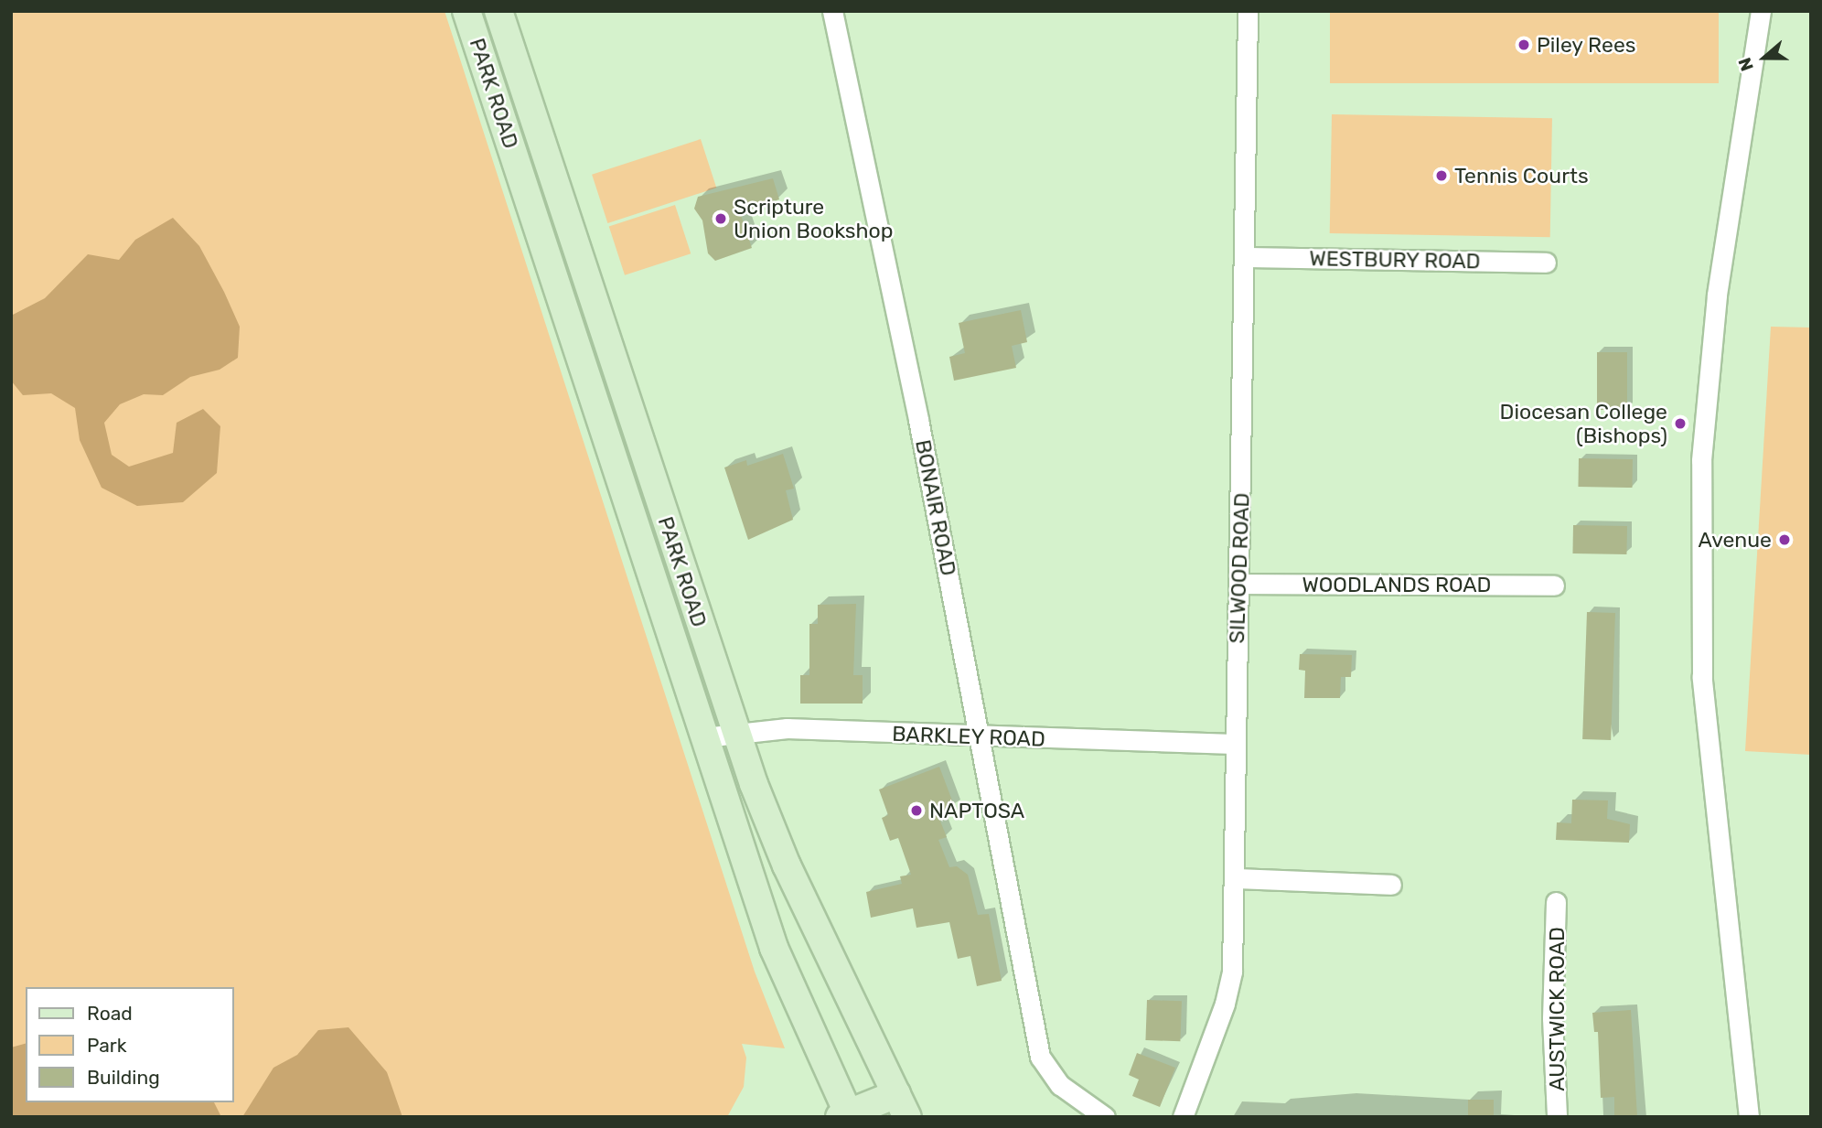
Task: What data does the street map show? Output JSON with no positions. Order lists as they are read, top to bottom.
{
  "streets": {
    "main road": ["PARK ROAD"],
    "street": [
      "WESTBURY ROAD",
      "BONAIR ROAD",
      "SILWOOD ROAD",
      "WOODLANDS ROAD",
      "BARKLEY ROAD",
      "AUSTWICK ROAD"
    ]
  },
  "crossings": [
    ["PARK ROAD", "BARKLEY ROAD"],
    ["WESTBURY ROAD", "SILWOOD ROAD"],
    ["BONAIR ROAD", "BARKLEY ROAD"],
    ["SILWOOD ROAD", "WOODLANDS ROAD"],
    ["SILWOOD ROAD", "BARKLEY ROAD"]
  ],
  "places": [
    "Piley Rees",
    "Tennis Courts",
    "Scripture Union Bookshop",
    "Diocesan College (Bishops)",
    "Avenue",
    "NAPTOSA"
  ],
  "legend": ["Road", "Park", "Building"],
  "north": "left"
}
